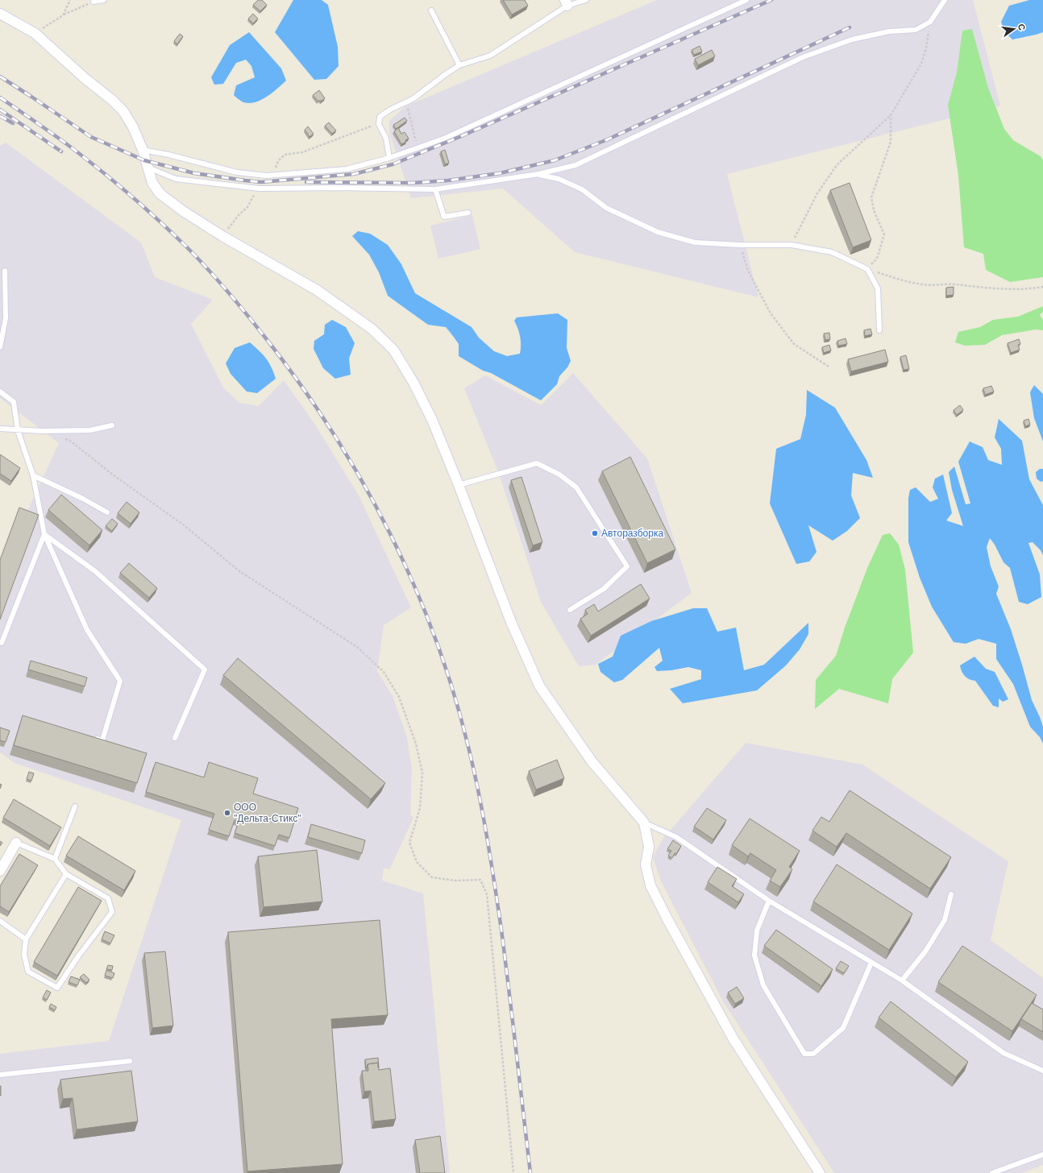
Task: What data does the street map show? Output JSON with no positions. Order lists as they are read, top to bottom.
{
  "places": ["Авторазборка", "ООО \"Дельта-Стикс\""],
  "north": "right"
}
